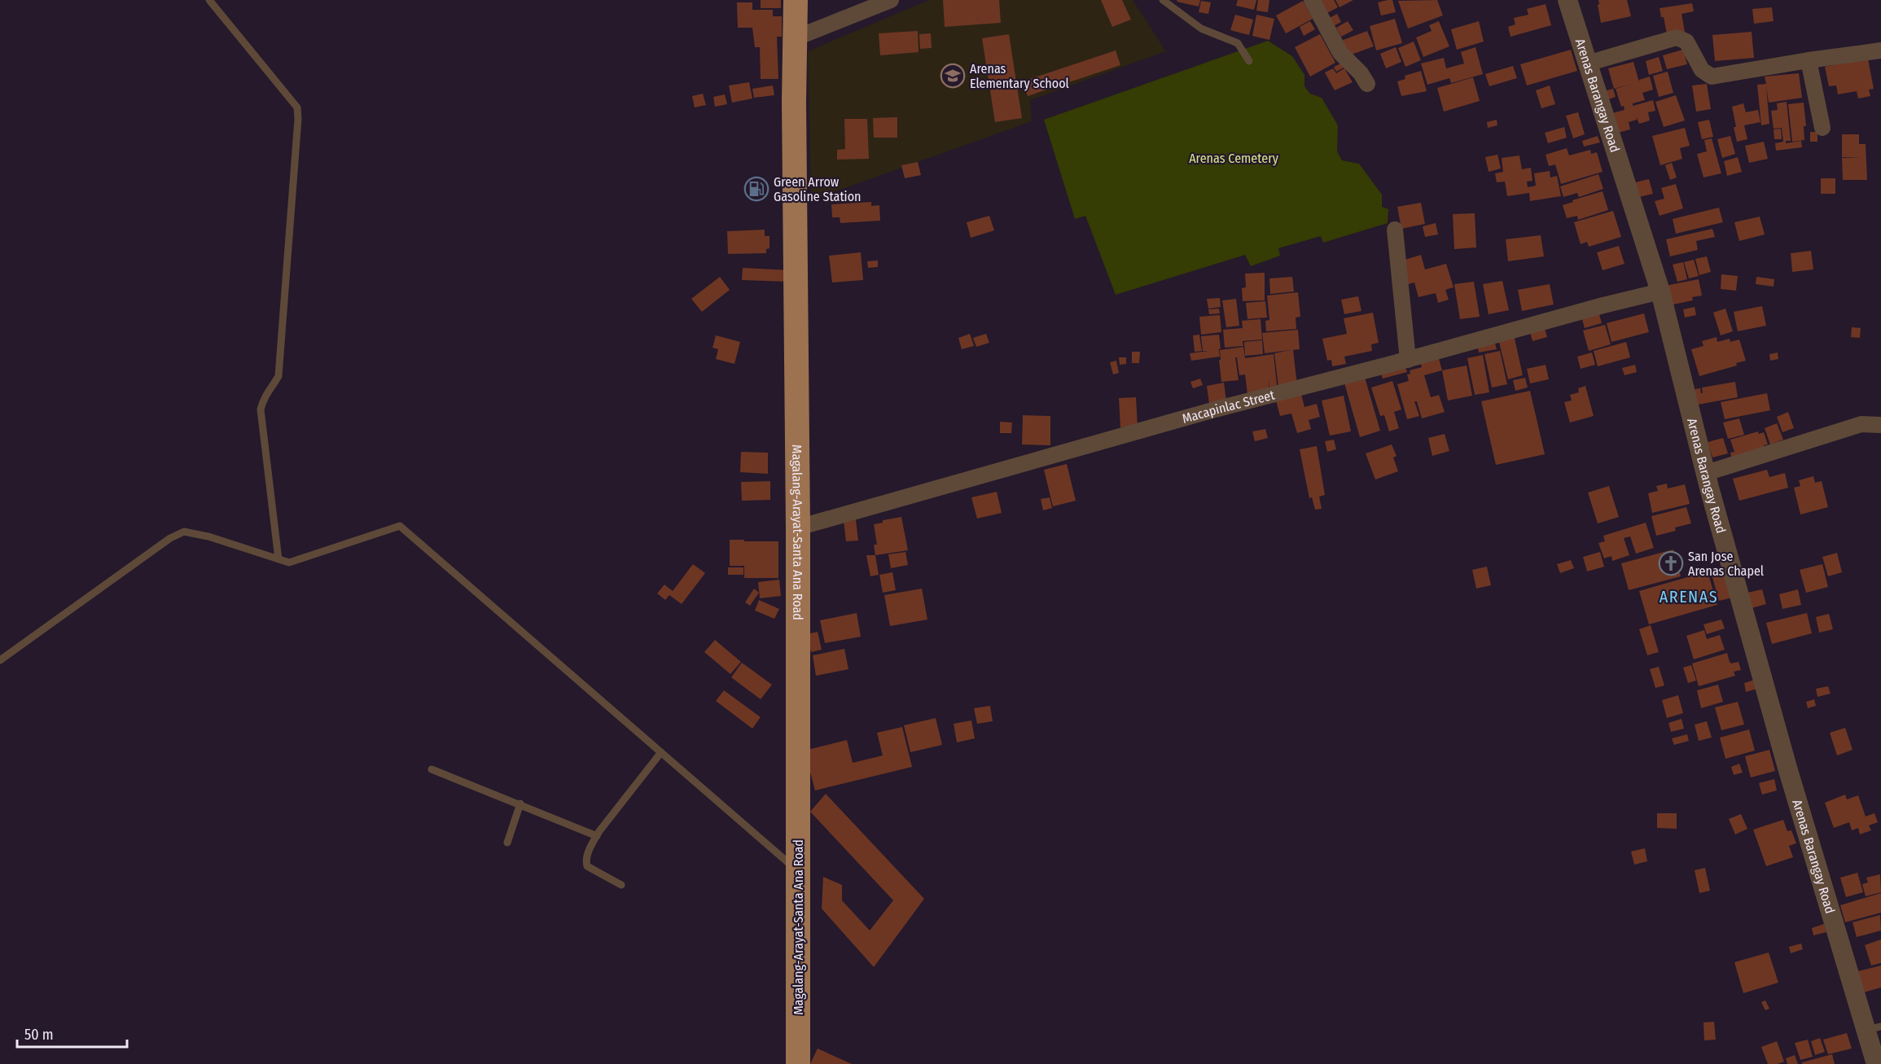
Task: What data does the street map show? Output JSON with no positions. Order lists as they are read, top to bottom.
{
  "streets": {
    "main road": ["Magalang-Arayat-Santa Ana Road"],
    "street": ["Arenas Barangay Road", "Macapinlac Street"]
  },
  "crossings": [
    ["Arenas Barangay Road", "Macapinlac Street"],
    ["Macapinlac Street", "Magalang-Arayat-Santa Ana Road"]
  ],
  "districts": ["ARENAS"],
  "parks": ["Arenas Cemetery"],
  "places": {
    "school or university": ["Arenas Elementary School"],
    "fuel station": ["Green Arrow Gasoline Station"],
    "church": ["San Jose Arenas Chapel"]
  },
  "scale_bar": "50 m"
}
